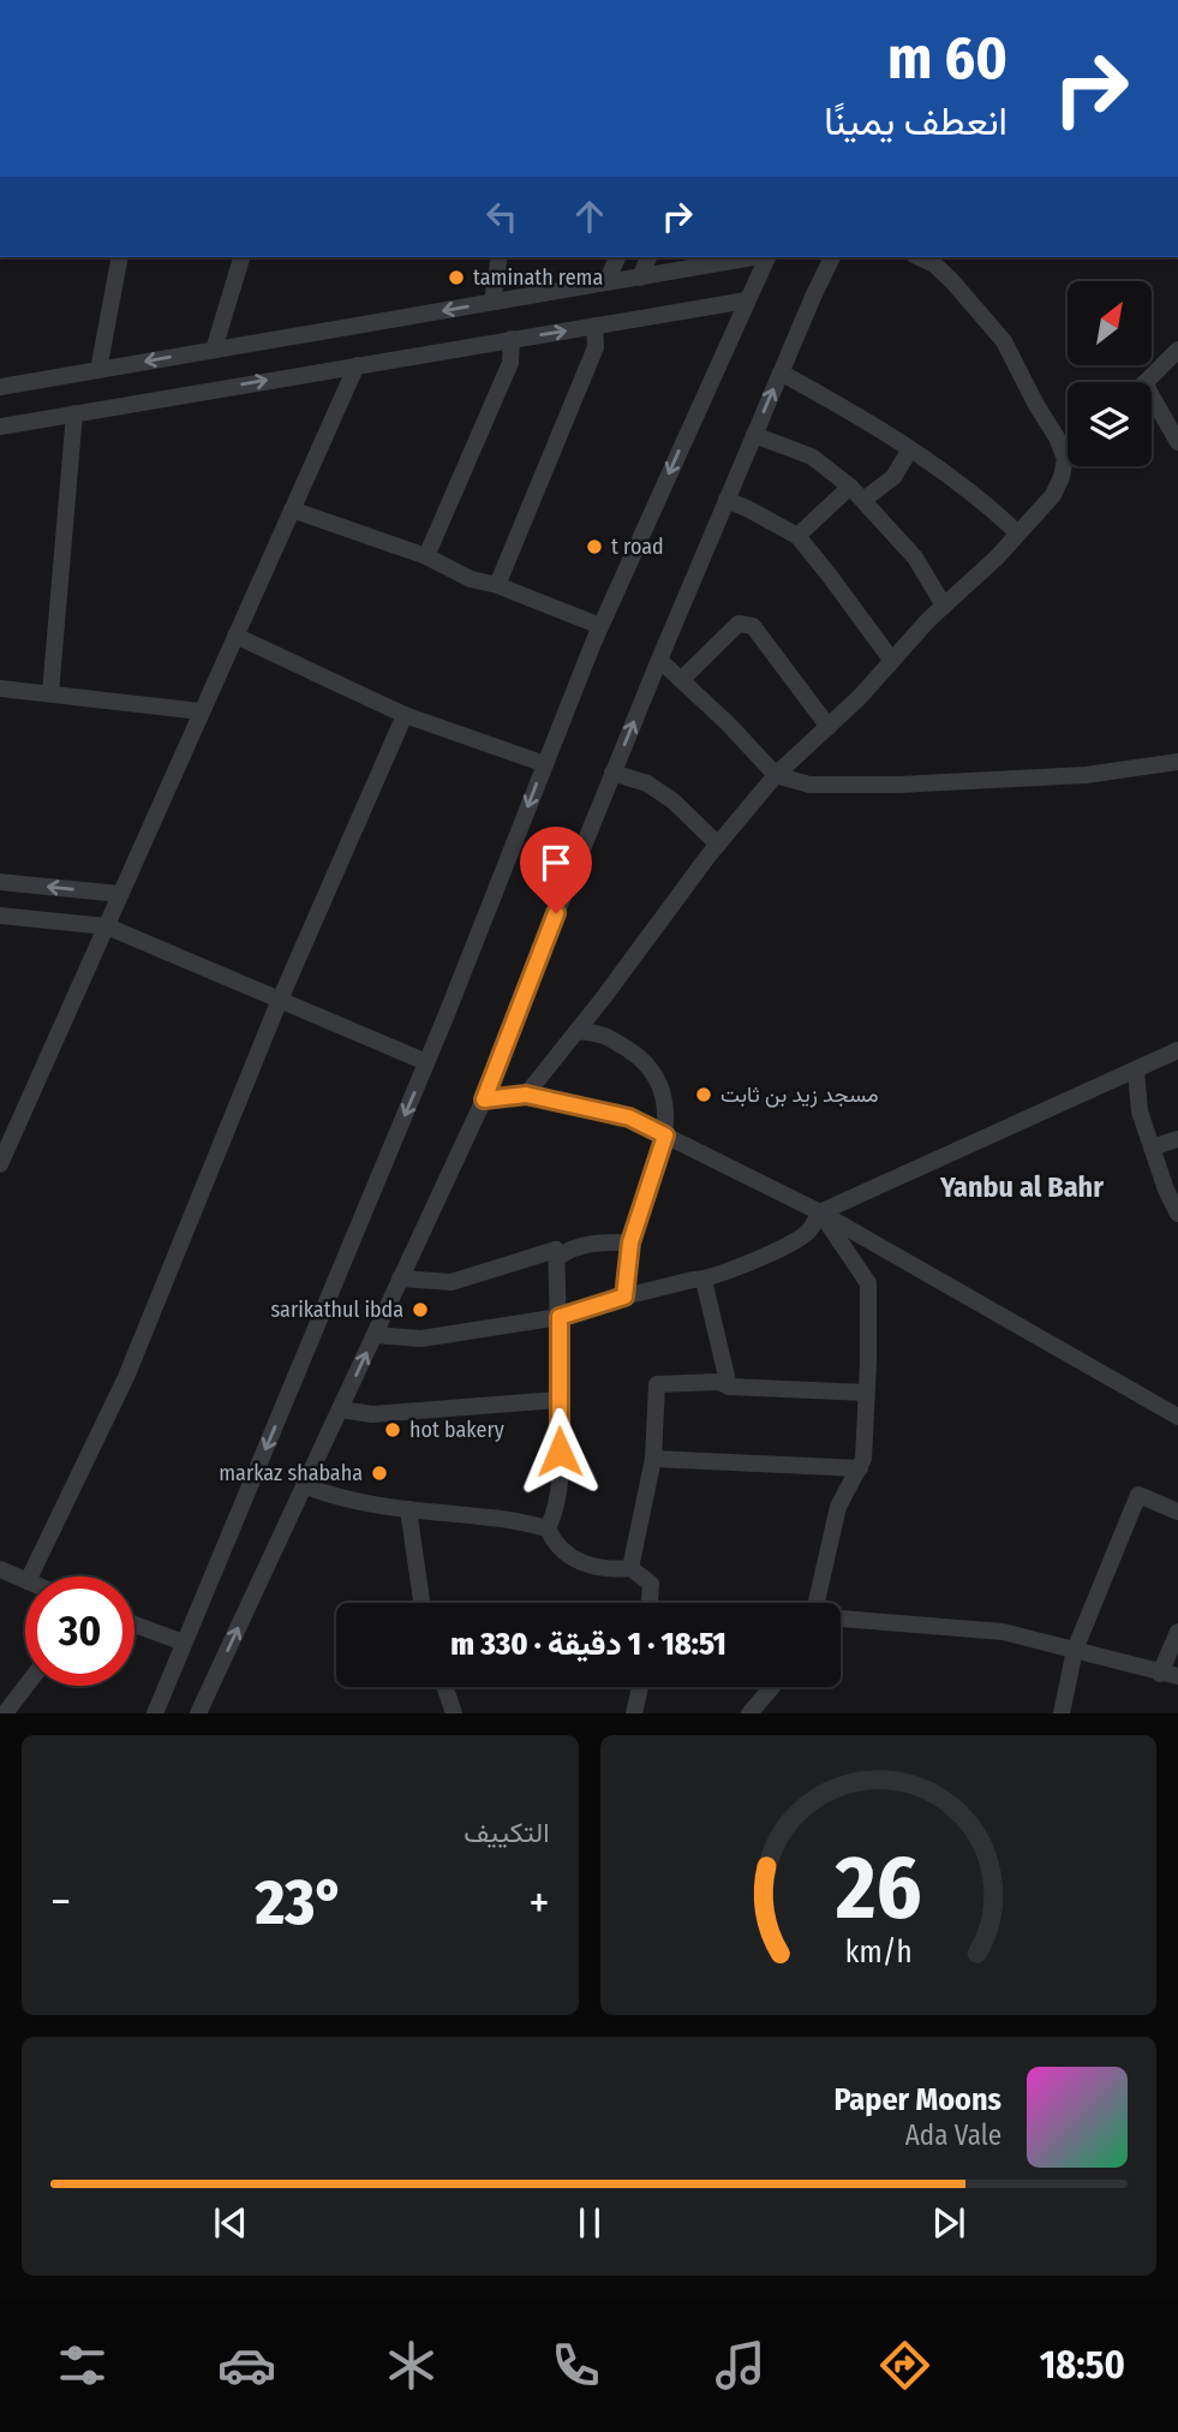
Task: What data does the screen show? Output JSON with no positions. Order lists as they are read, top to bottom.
{
  "districts": ["Yanbu al Bahr"],
  "places": [
    "taminath rema",
    "t road",
    "مسجد زيد بن ثابت",
    "sarikathul ibda",
    "hot bakery",
    "markaz shabaha"
  ],
  "north": "top right",
  "page": {
    "turn": ["60 m", "انعطف يمينًا"],
    "limit": "30",
    "trip": "18:51 · 1 دقيقة · 330 m",
    "tile": "التكييف",
    "heat": ["−", "23°", "+"],
    "song": ["Paper Moons", "Ada Vale"],
    "tabs": "18:50",
    "gauge": ["26", "km/h"]
  }
}
